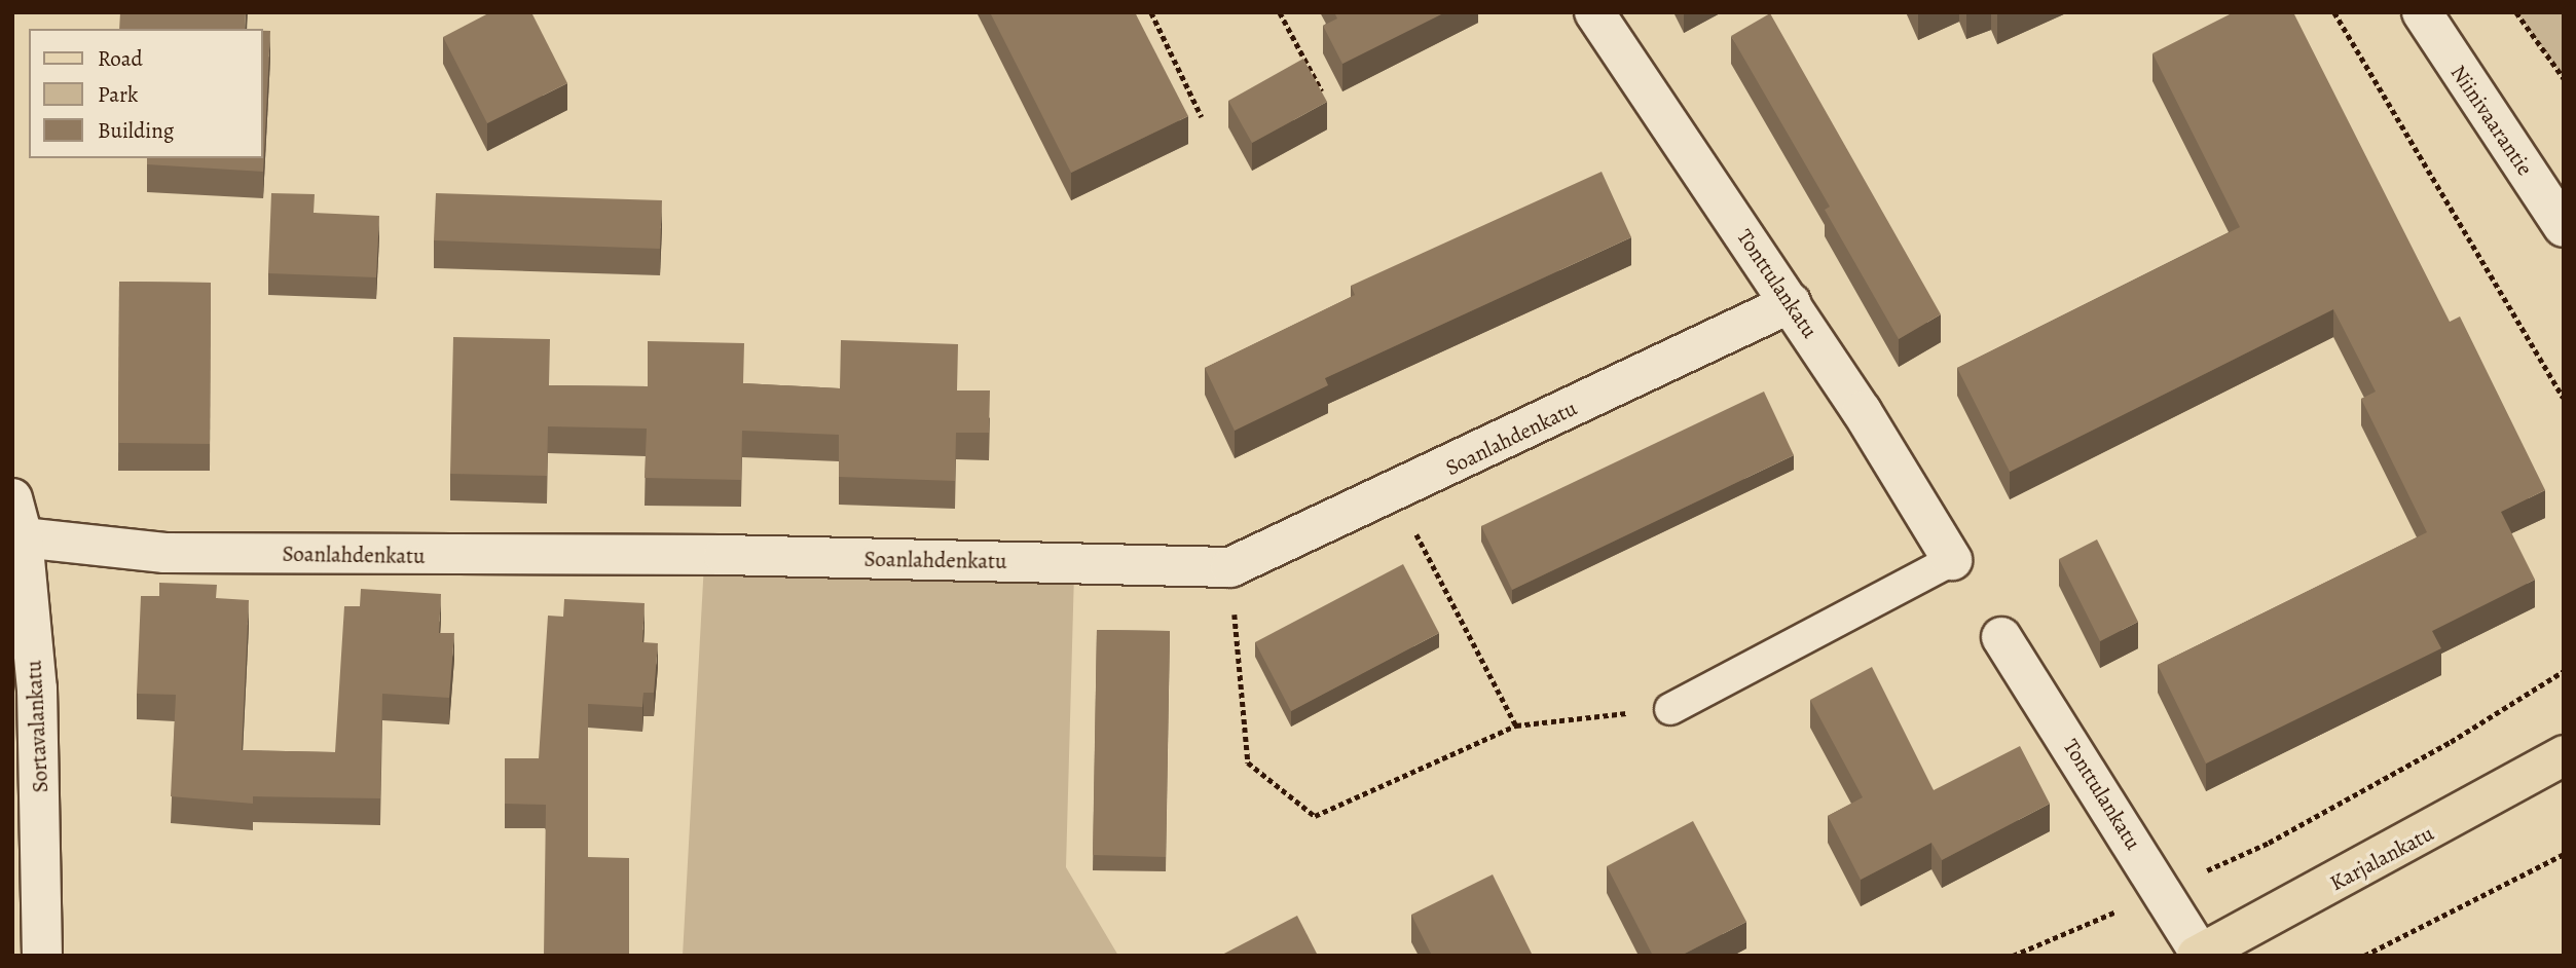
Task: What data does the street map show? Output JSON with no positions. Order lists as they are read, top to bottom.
{
  "streets": {
    "main road": ["Karjalankatu"],
    "street": [
      "Niinivaarantie",
      "Tonttulankatu",
      "Soanlahdenkatu",
      "Sortavalankatu"
    ]
  },
  "crossings": [
    ["Tonttulankatu", "Soanlahdenkatu"],
    ["Tonttulankatu", "Karjalankatu"],
    ["Soanlahdenkatu", "Sortavalankatu"]
  ],
  "legend": ["Road", "Park", "Building"]
}
